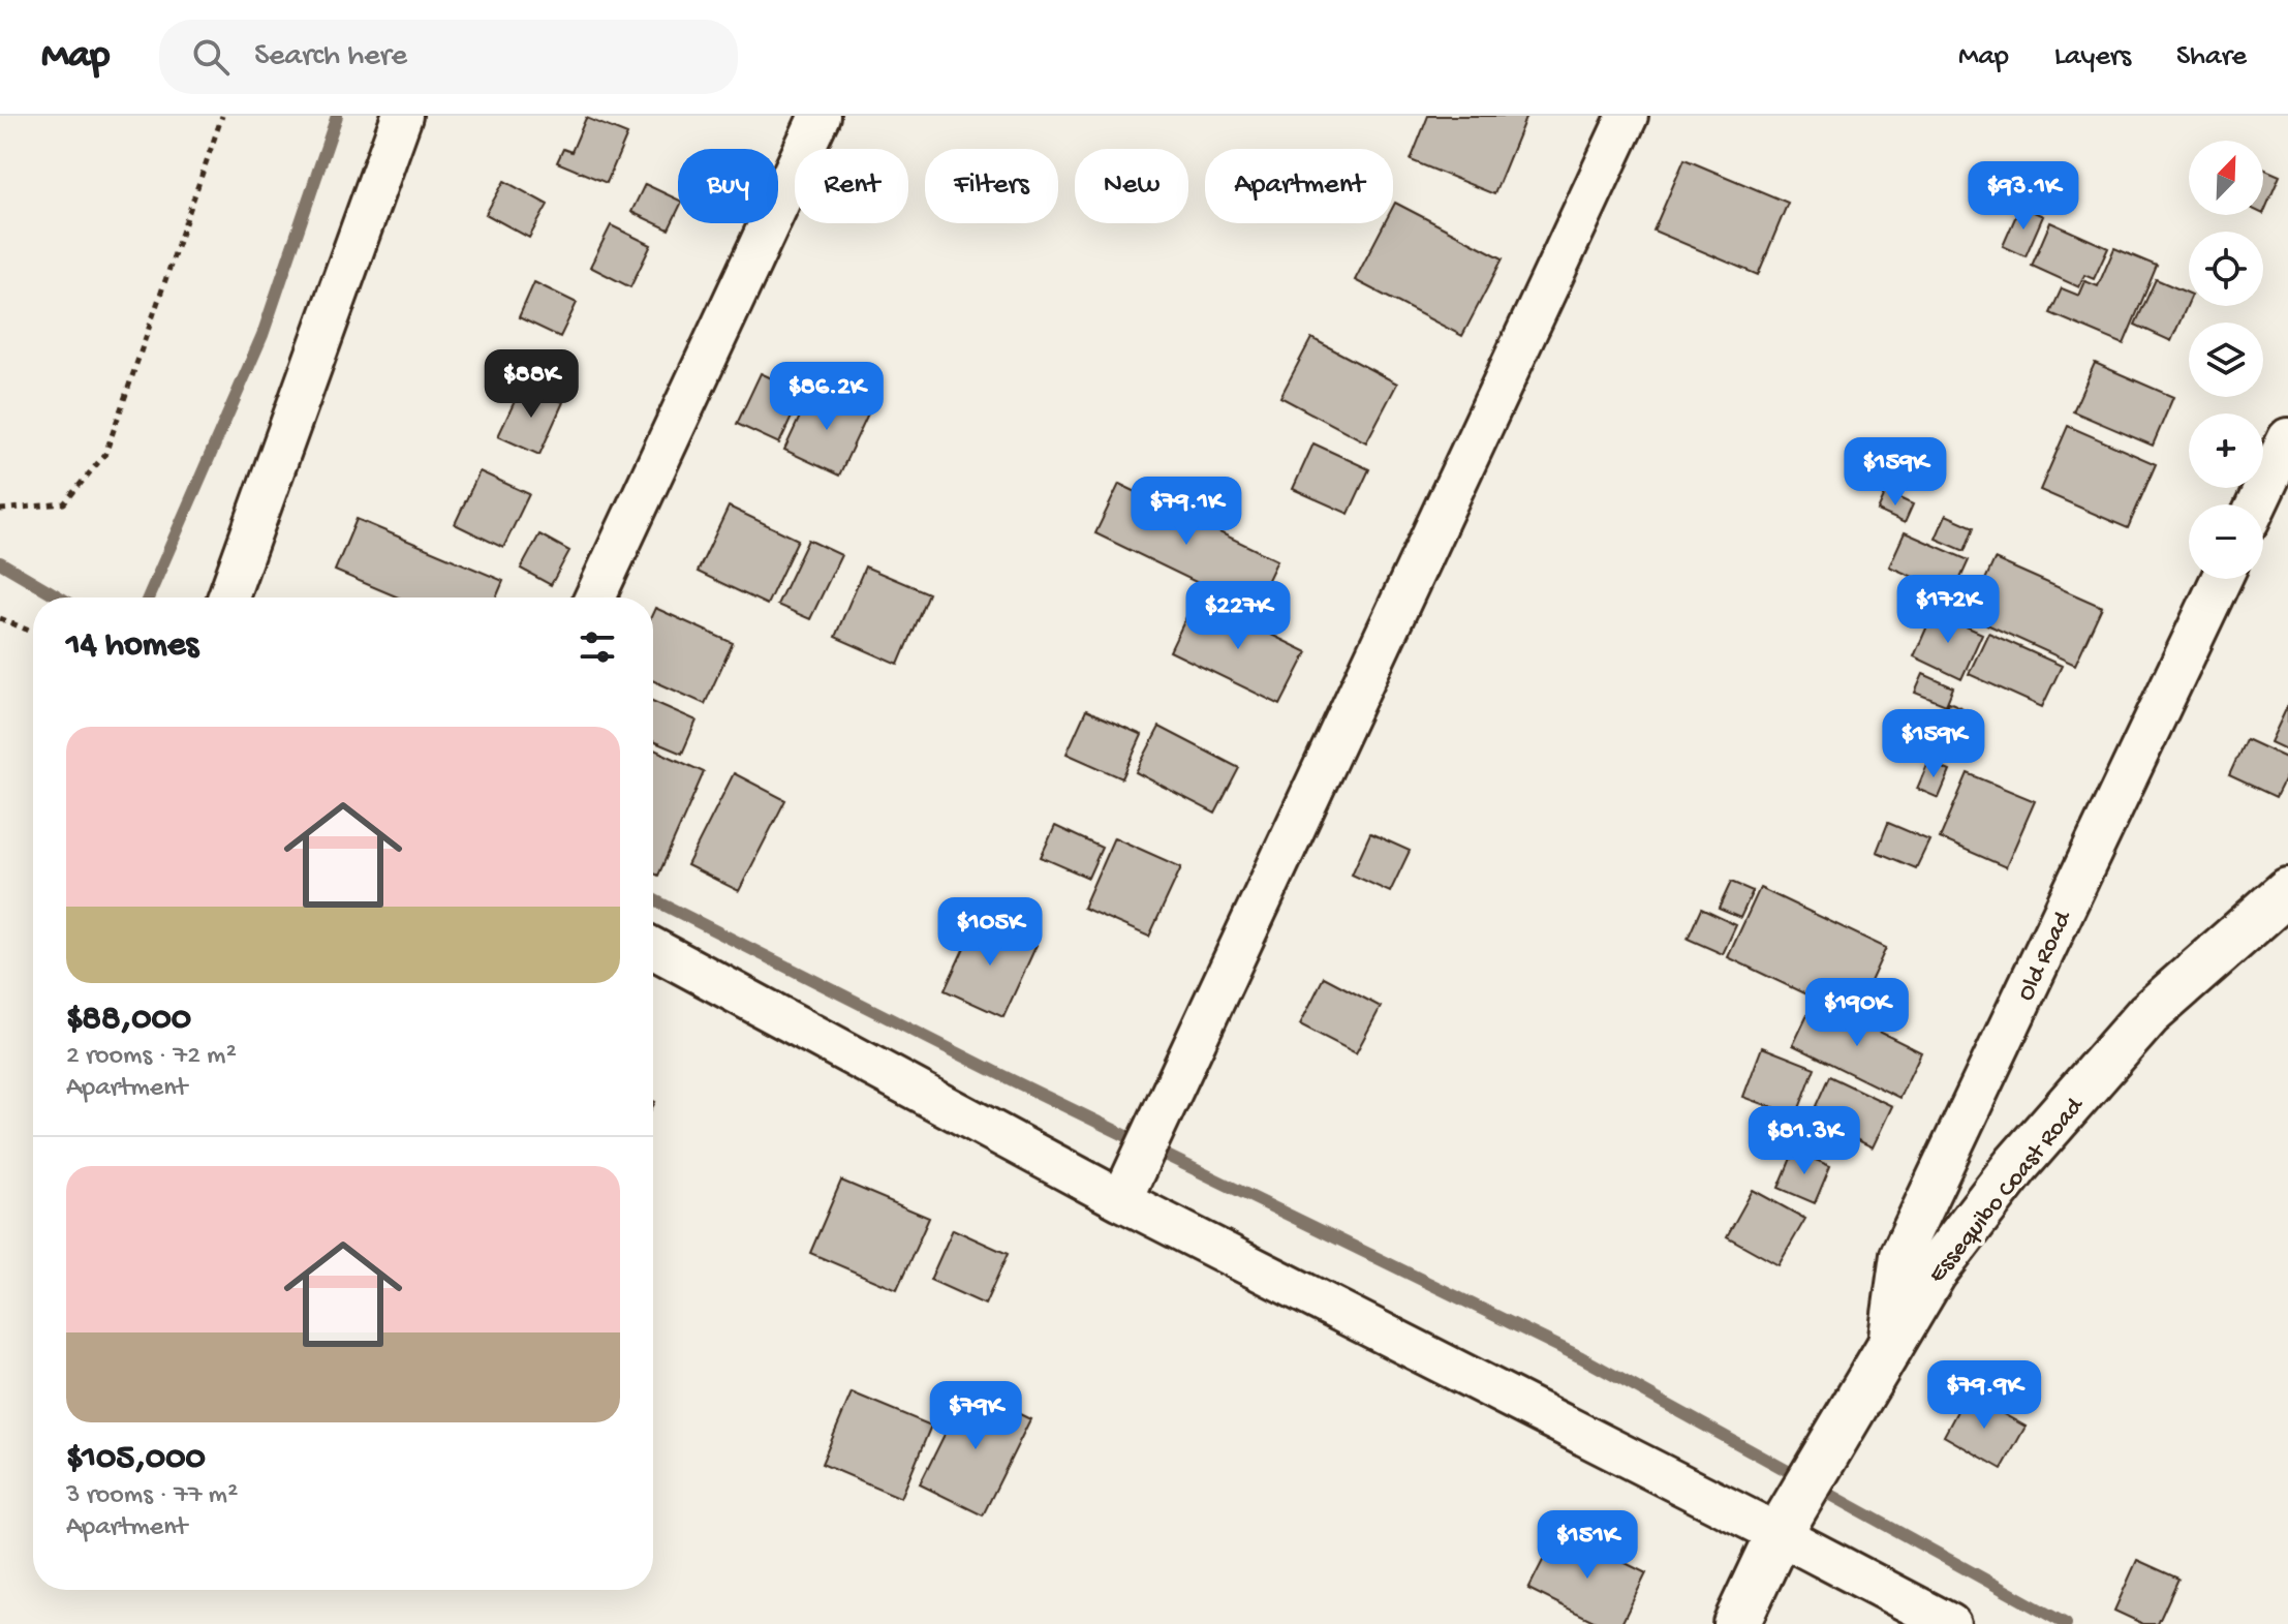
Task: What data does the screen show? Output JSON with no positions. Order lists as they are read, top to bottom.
{
  "streets": {
    "main road": ["Essequibo Coast Road"],
    "street": ["Old Road"]
  },
  "crossings": [
    ["Old Road", "Essequibo Coast Road"]
  ],
  "north": "top right",
  "page": {
    "header": "Map",
    "search": "Search here",
    "nav": ["Map", "Layers", "Share"],
    "map_buttons": ["+", "−"],
    "chip": [
      "Buy",
      "Rent",
      "Filters",
      "New",
      "Apartment"
    ],
    "price": [
      "$93.1K",
      "$88K",
      "$86.2K",
      "$159K",
      "$79.1K",
      "$172K",
      "$227K",
      "$159K",
      "$105K",
      "$190K",
      "$81.3K",
      "$79.9K",
      "$79K",
      "$151K"
    ],
    "heading": "14 homes",
    "list": [
      {
        "name": "$88,000",
        "note": "2 rooms · 72 m² · Apartment"
      },
      {
        "name": "$105,000",
        "note": "3 rooms · 77 m² · Apartment"
      }
    ]
  }
}
